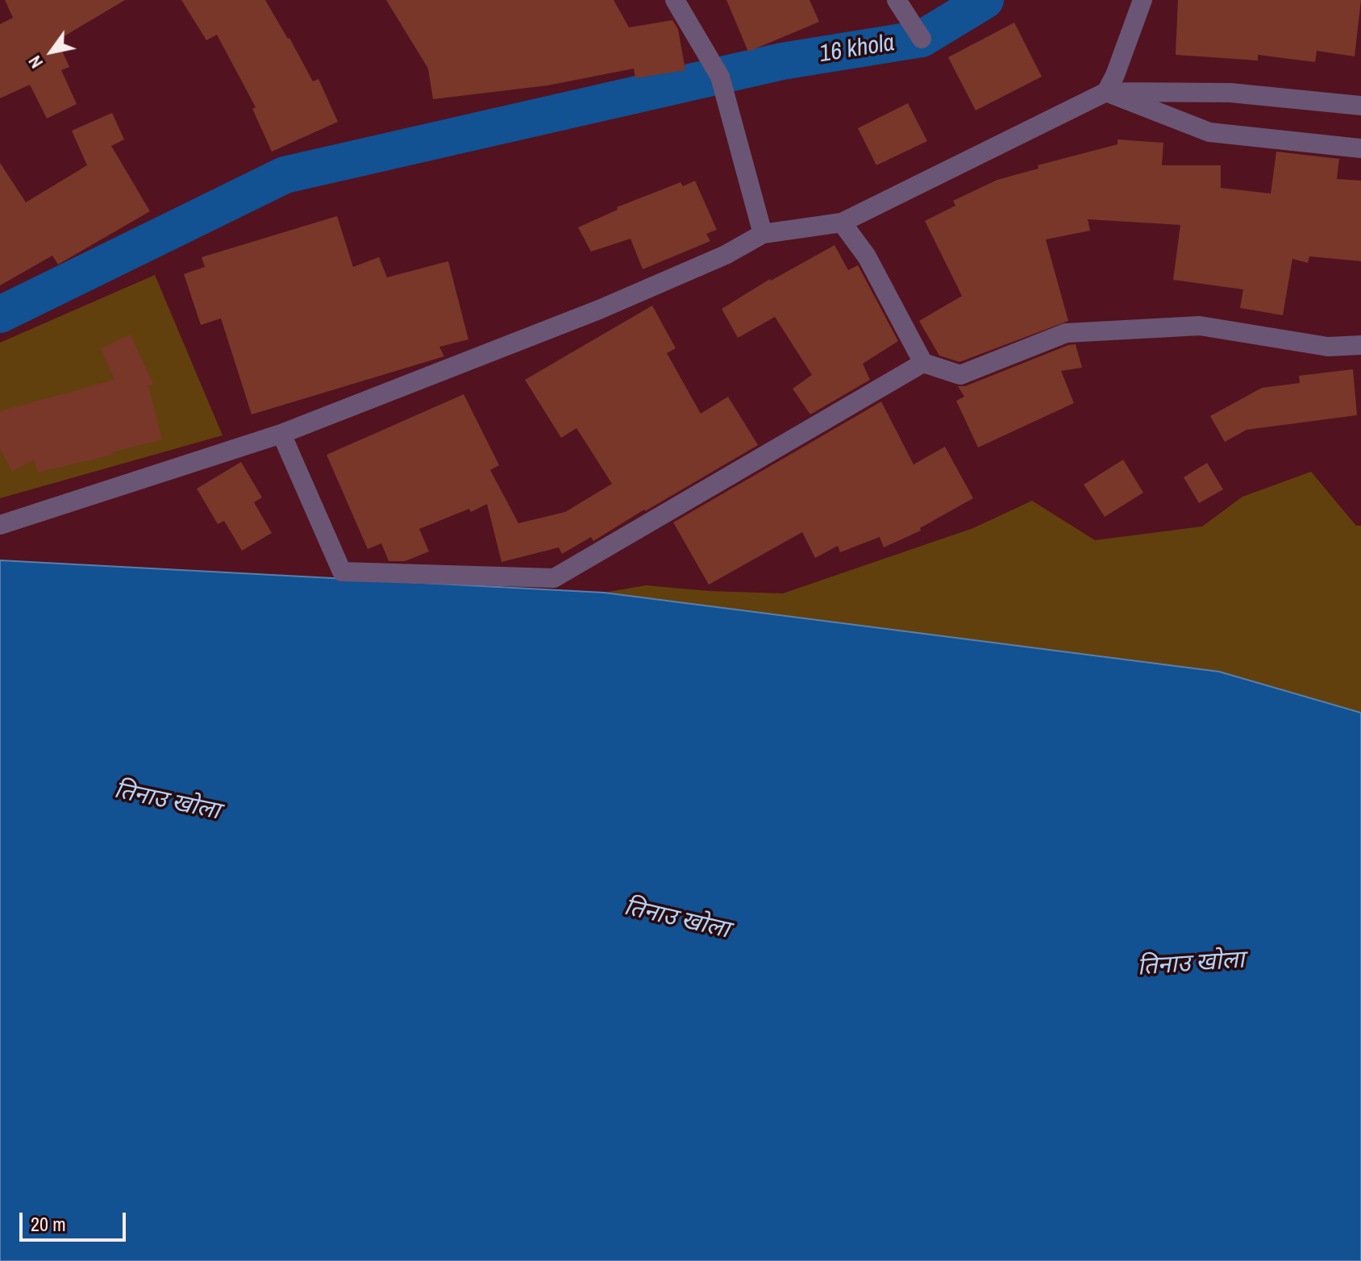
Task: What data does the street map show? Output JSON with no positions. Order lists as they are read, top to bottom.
{
  "water": ["16 khola", "तिनाउ खोला"],
  "scale_bar": "20 m",
  "north": "bottom left"
}
